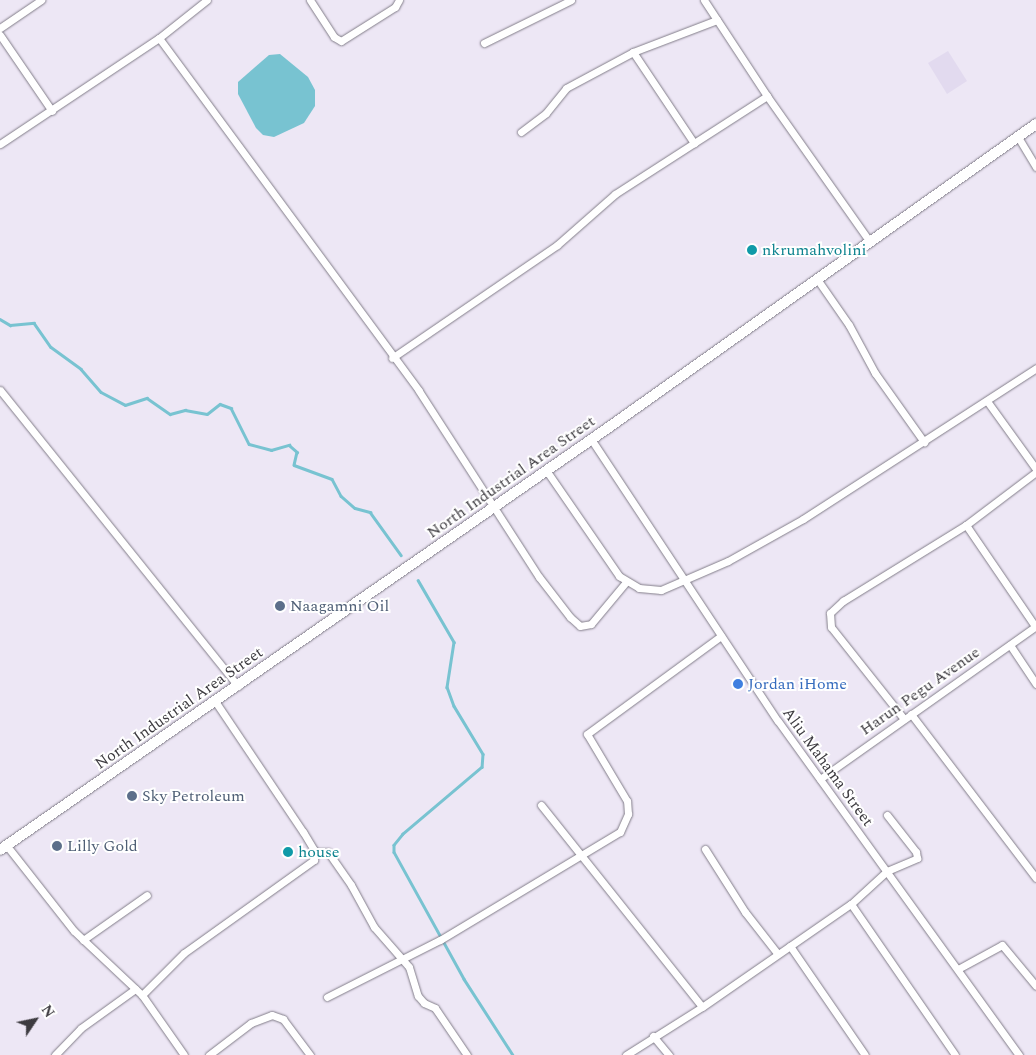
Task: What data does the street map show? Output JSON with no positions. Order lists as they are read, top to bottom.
{
  "streets": {
    "main road": ["North Industrial Area Street"],
    "street": ["Harun Pegu Avenue", "Aliu Mahama Street"]
  },
  "crossings": [
    ["North Industrial Area Street", "Aliu Mahama Street"],
    ["Harun Pegu Avenue", "Aliu Mahama Street"]
  ],
  "places": [
    "nkrumahvolini",
    "Naagamni Oil",
    "Jordan iHome",
    "Sky Petroleum",
    "Lilly Gold",
    "house"
  ],
  "north": "top right"
}
